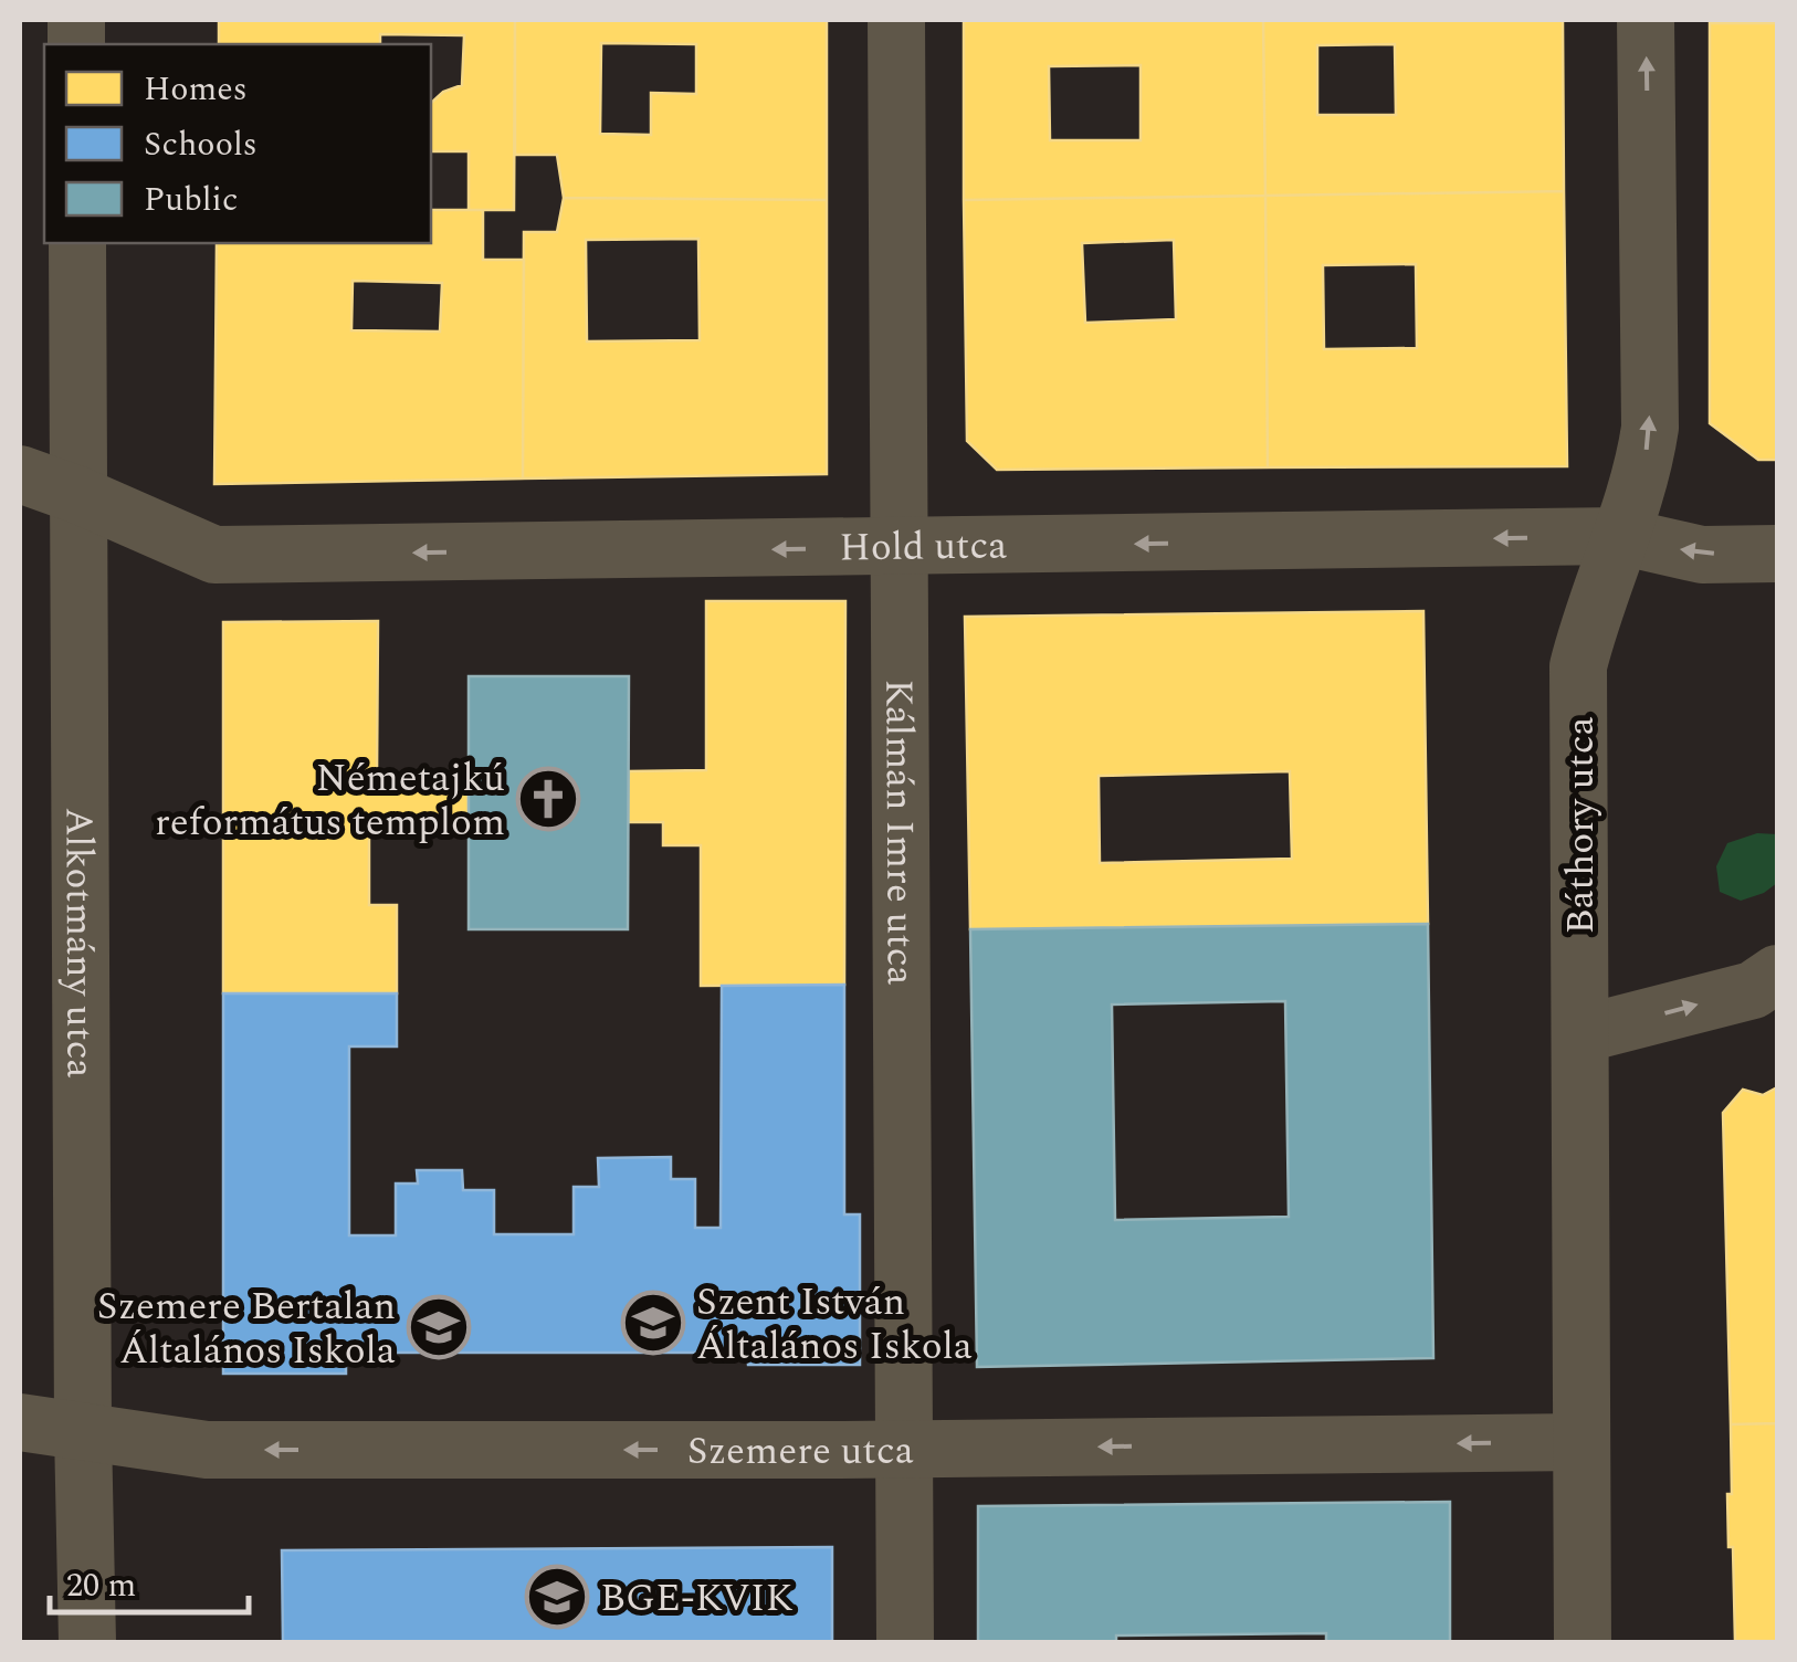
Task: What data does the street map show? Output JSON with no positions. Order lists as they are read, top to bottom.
{
  "streets": {
    "street": [
      "Hold utca",
      "Báthory utca",
      "Kálmán Imre utca",
      "Alkotmány utca",
      "Szemere utca"
    ]
  },
  "crossings": [
    ["Hold utca", "Báthory utca"],
    ["Hold utca", "Kálmán Imre utca"],
    ["Hold utca", "Alkotmány utca"],
    ["Báthory utca", "Szemere utca"],
    ["Kálmán Imre utca", "Szemere utca"],
    ["Alkotmány utca", "Szemere utca"]
  ],
  "one_way": ["Hold utca", "Szemere utca"],
  "places": {
    "church": ["Németajkú református templom"],
    "school or university": ["Szent István Általános Iskola", "Szemere Bertalan Általános Iskola", "BGE-KVIK"]
  },
  "legend": ["Homes", "Schools", "Public"],
  "scale_bar": "20 m"
}
